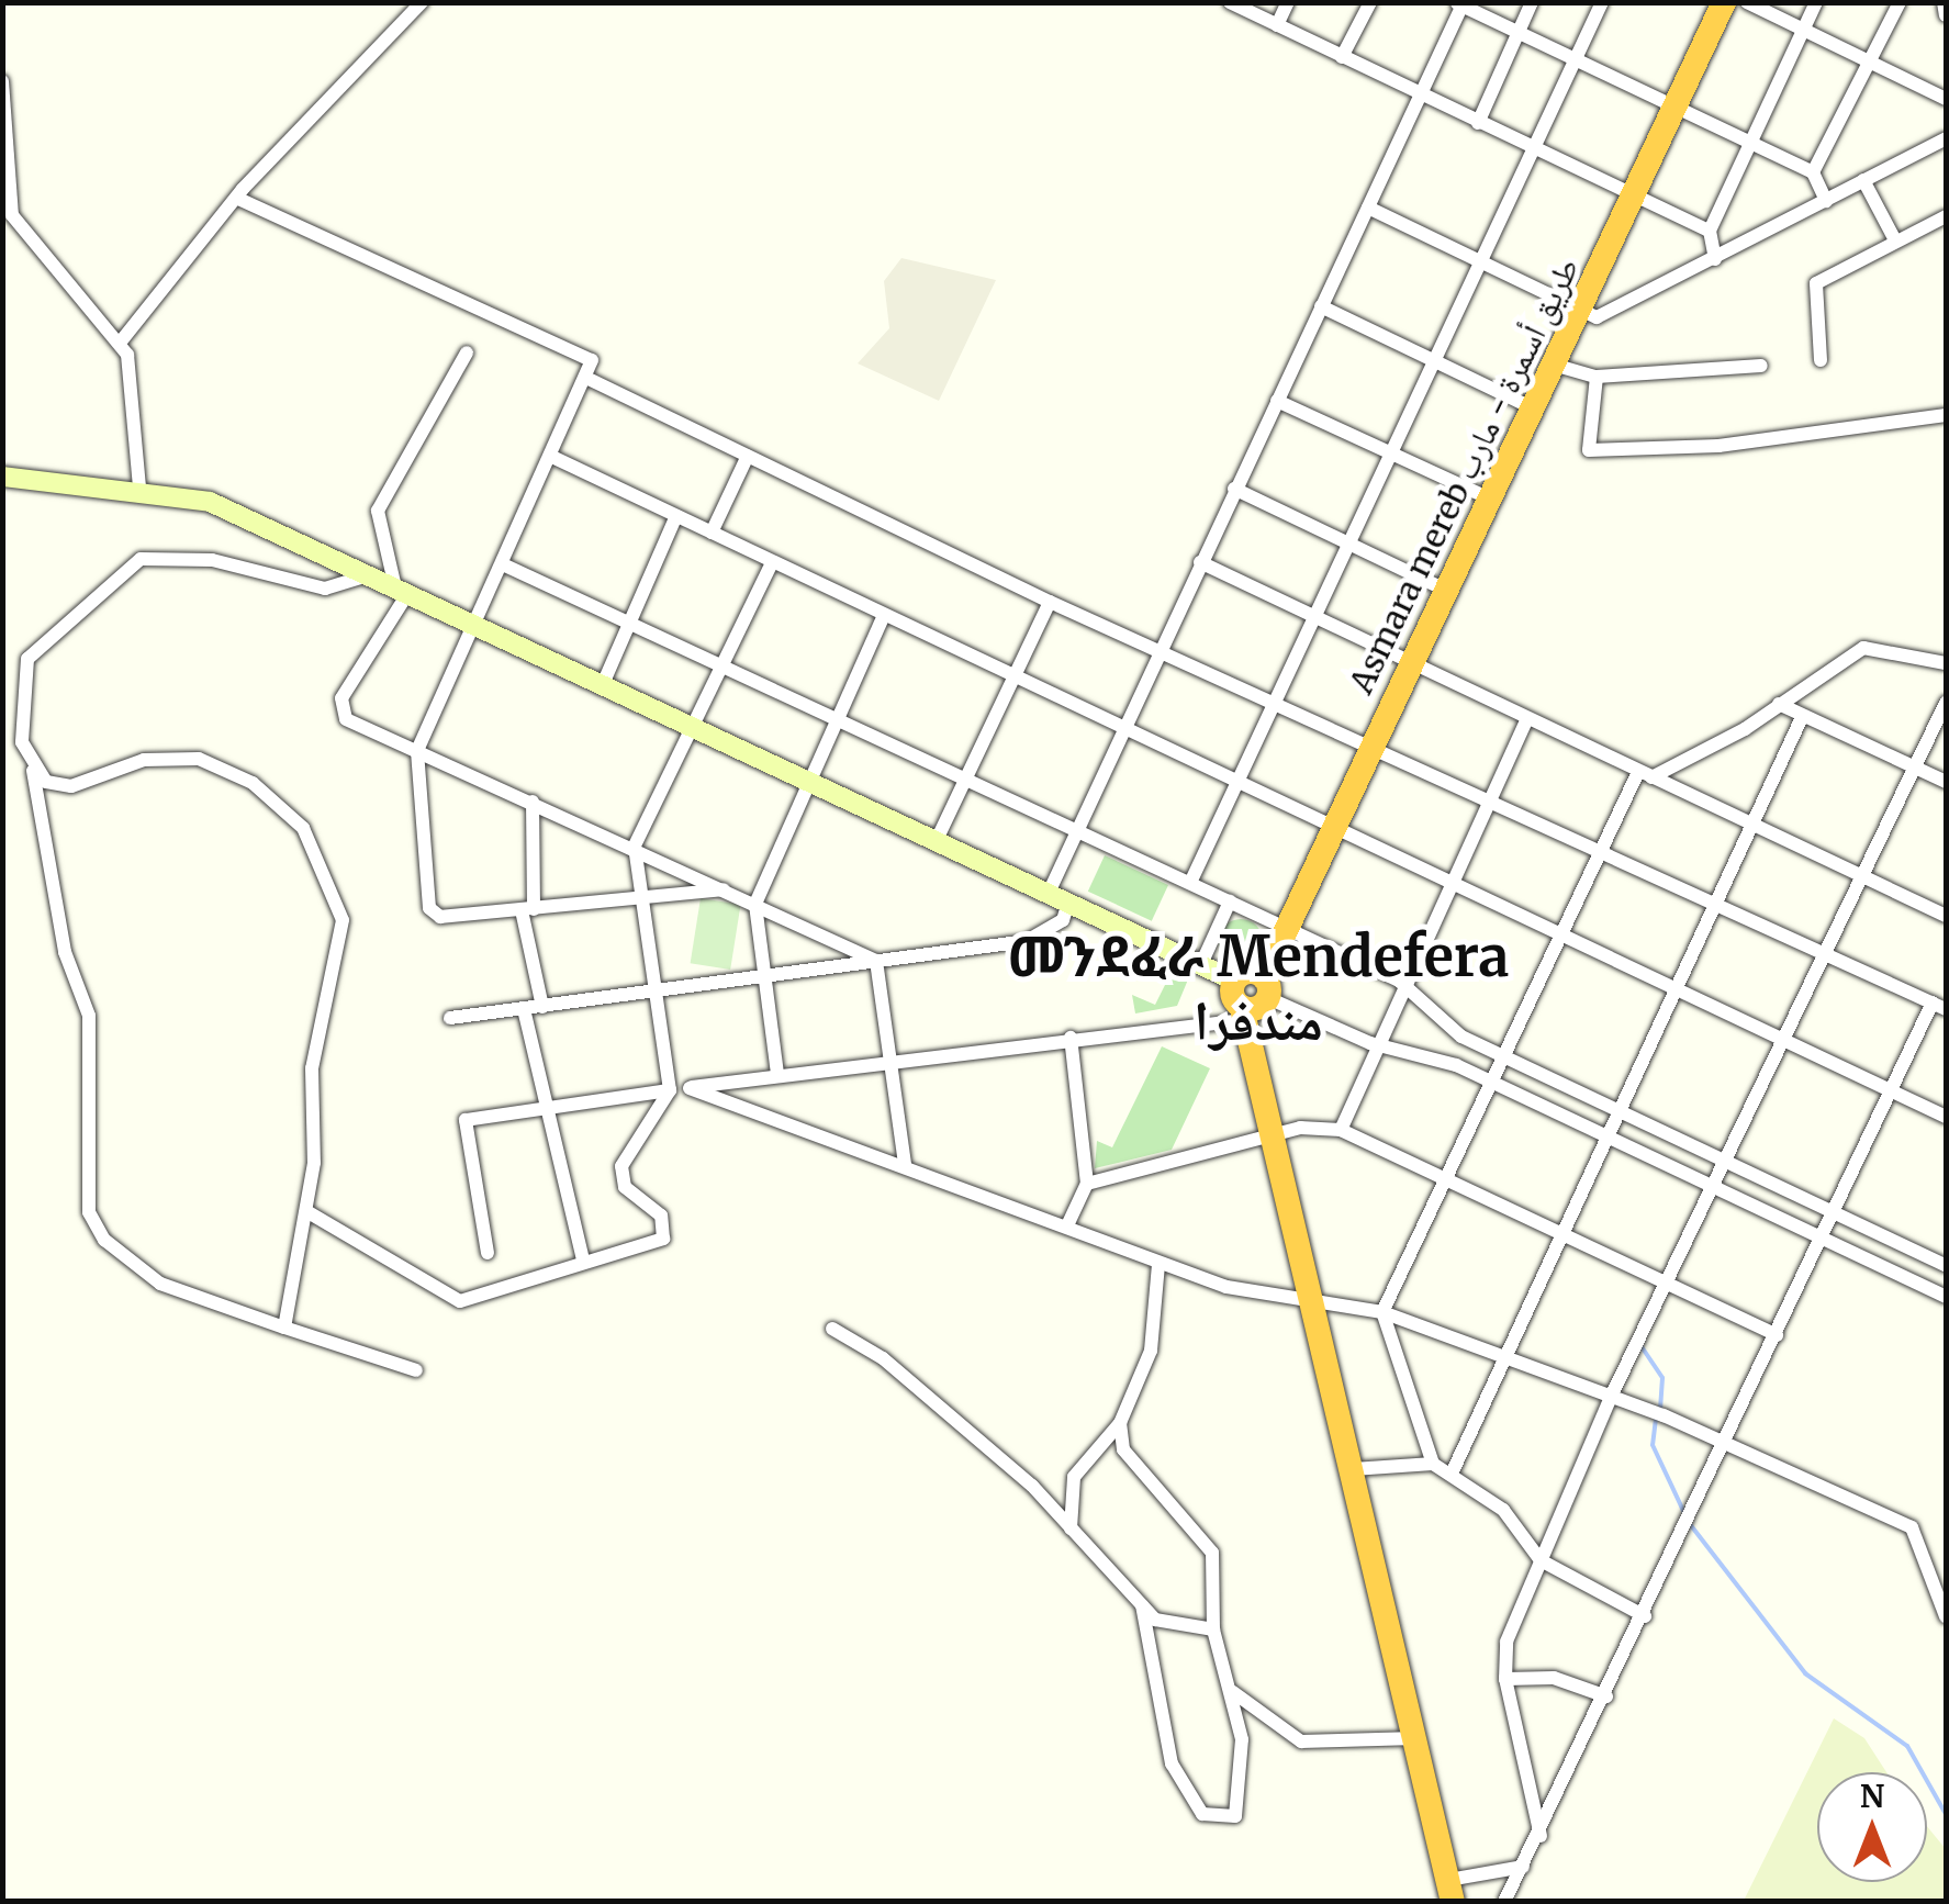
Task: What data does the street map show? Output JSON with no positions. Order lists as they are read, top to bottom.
{
  "streets": {
    "highway": ["Asmara mereb طريق أسمرة - مارب"]
  },
  "districts": ["መንደፈራ Mendefera مندفرا"],
  "north": "top"
}
